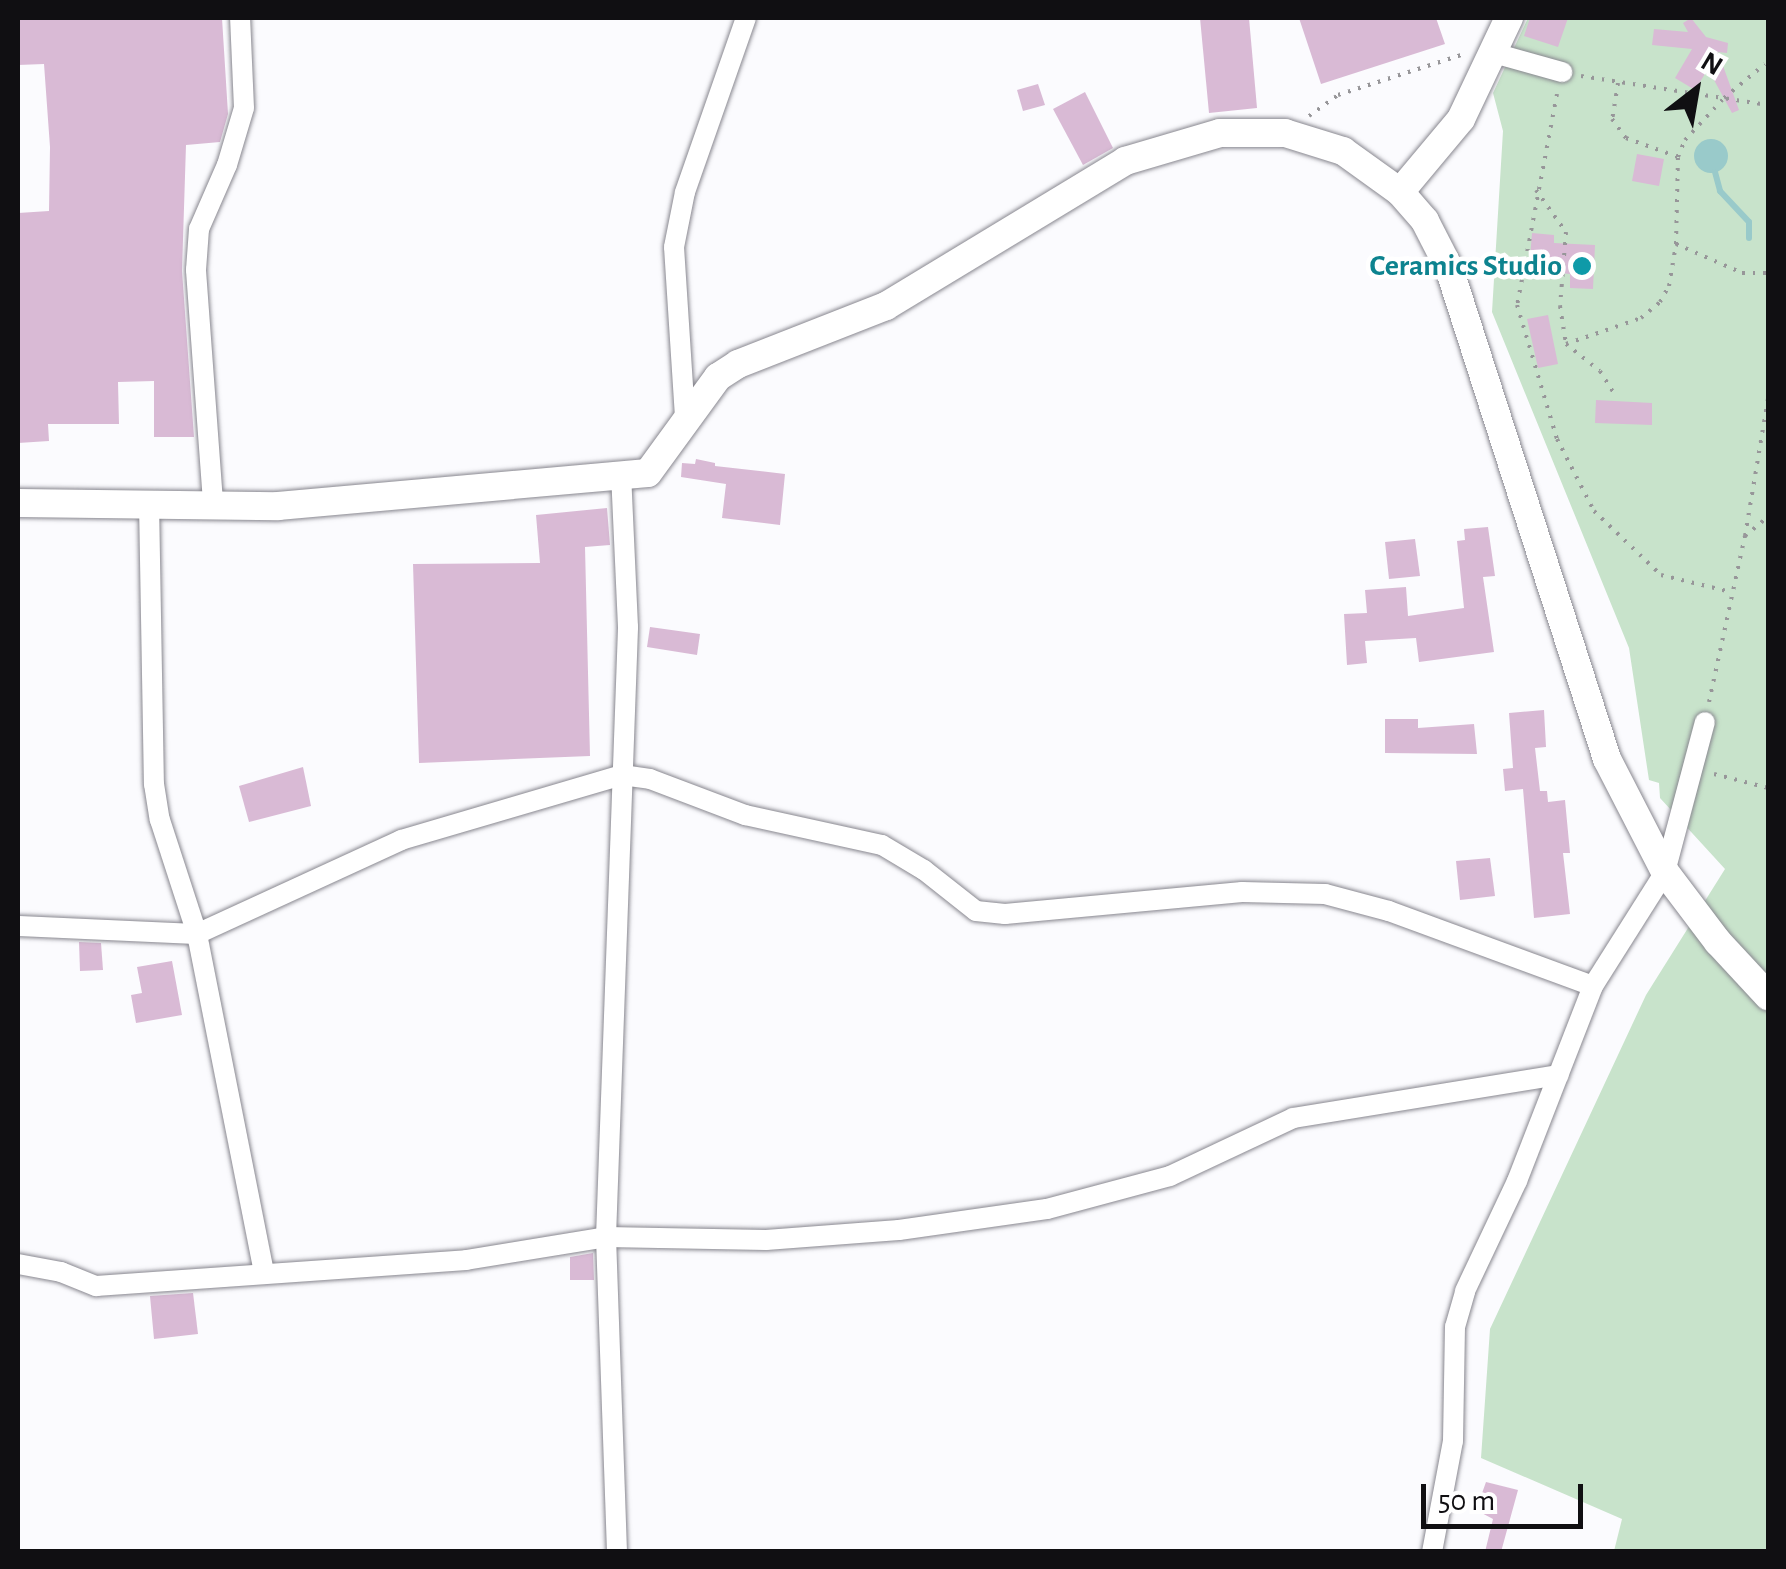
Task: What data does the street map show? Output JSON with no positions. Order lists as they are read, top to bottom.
{
  "places": ["Ceramics Studio"],
  "scale_bar": "50 m",
  "north": "top right"
}
